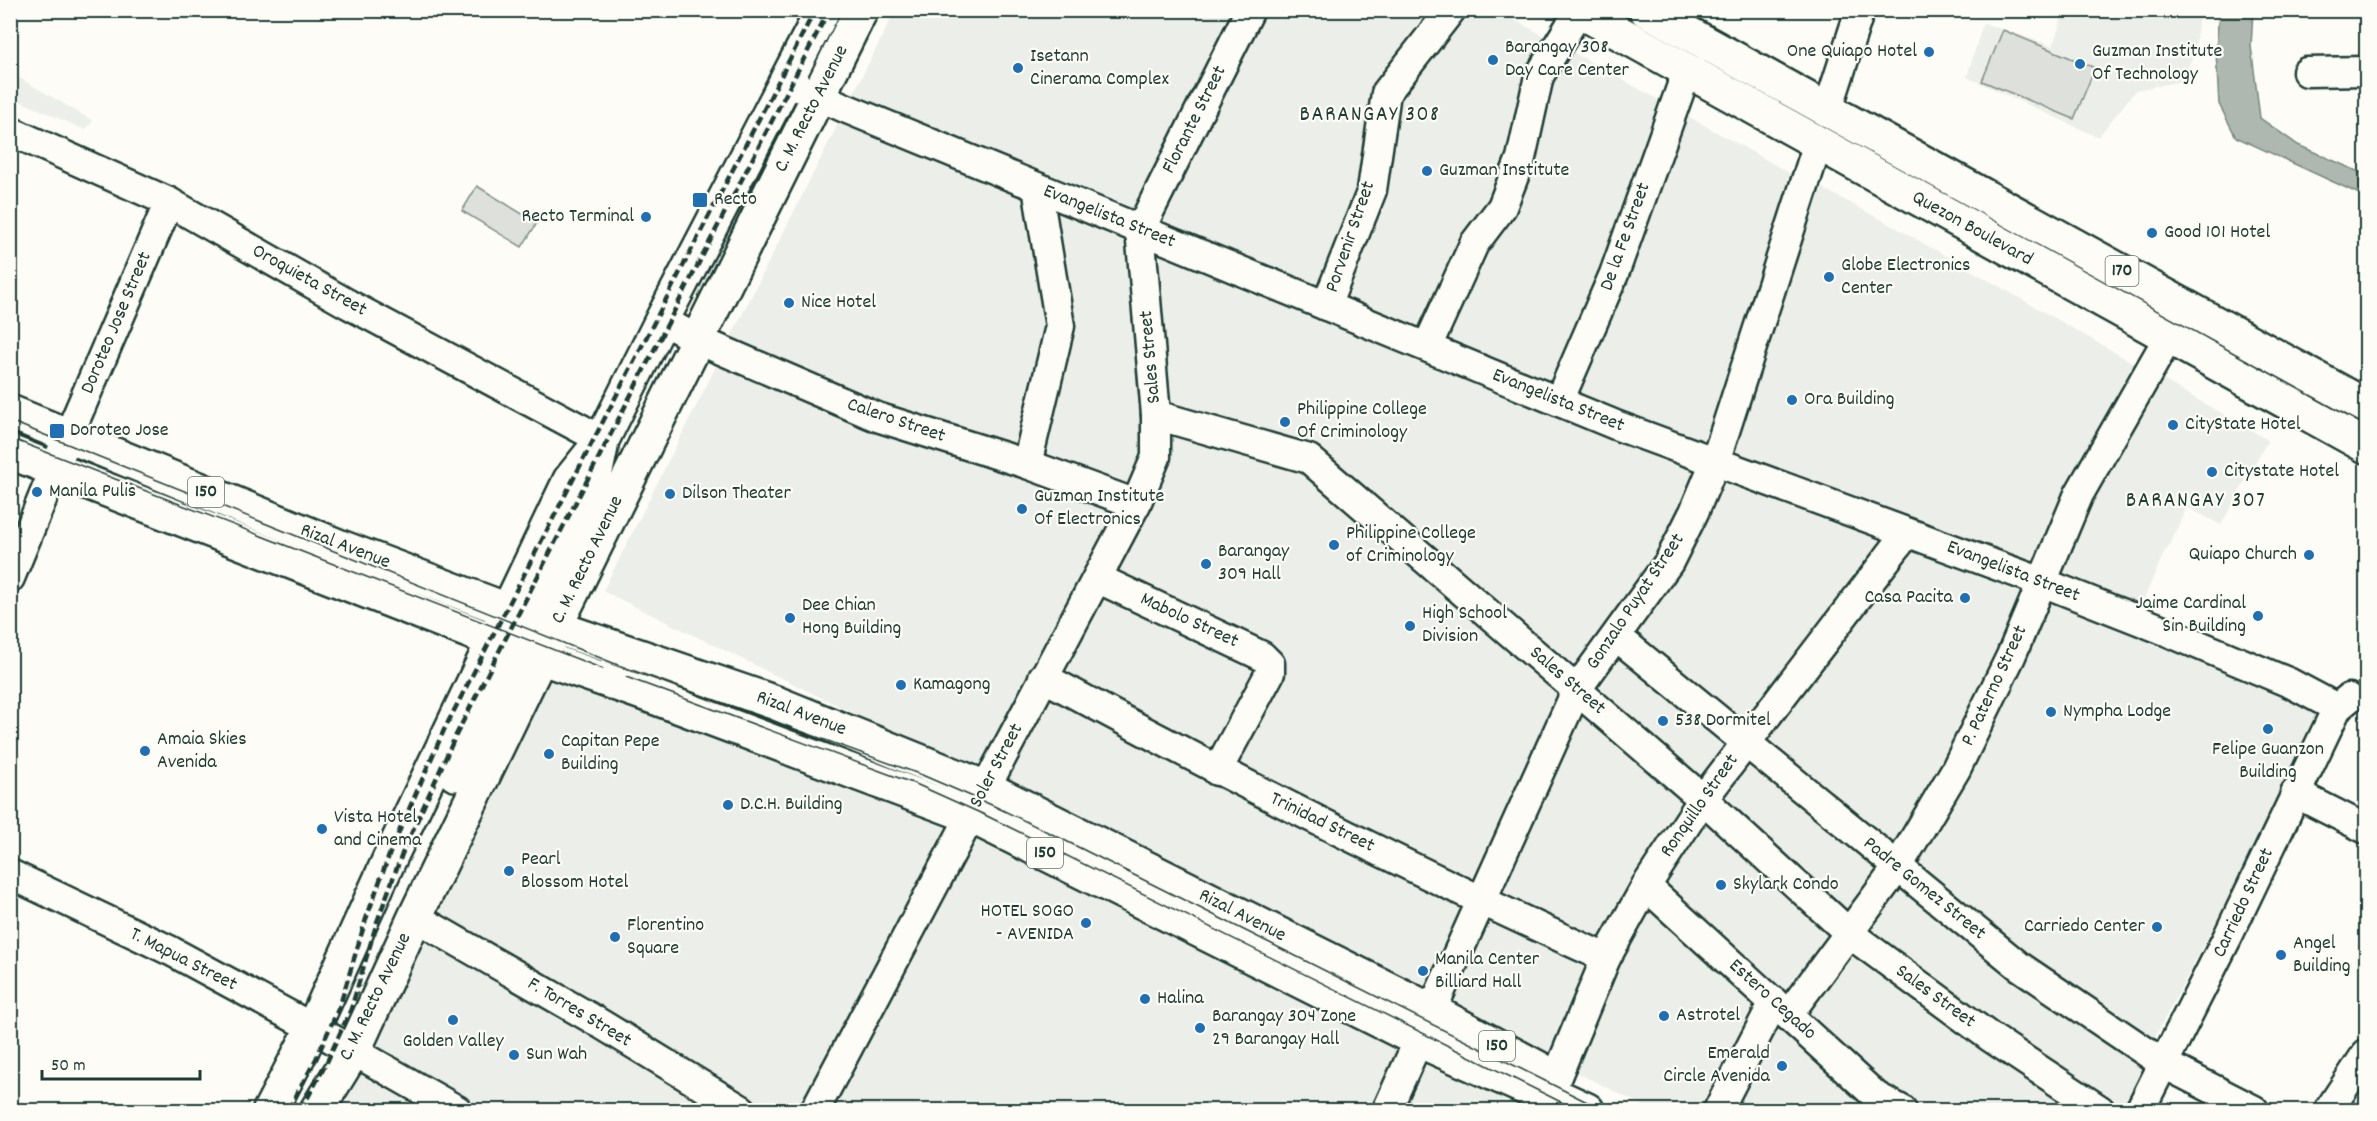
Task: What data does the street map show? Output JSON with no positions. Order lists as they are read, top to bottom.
{
  "streets": {
    "main road": [
      "C. M. Recto Avenue",
      "Quezon Boulevard",
      "170",
      "150",
      "Rizal Avenue"
    ],
    "street": [
      "Florante Street",
      "Evangelista Street",
      "Porvenir Street",
      "De la Fe Street",
      "Oroquieta Street",
      "Doroteo Jose Street",
      "Sales Street",
      "Calero Street",
      "Gonzalo Puyat Street",
      "Mabolo Street",
      "P. Paterno Street",
      "Soler Street",
      "Ronquillo Street",
      "Trinidad Street",
      "Padre Gomez Street",
      "Carriedo Street",
      "T. Mapua Street",
      "Estero Cegado",
      "F. Torres Street"
    ]
  },
  "crossings": [
    ["C. M. Recto Avenue", "Evangelista Street"],
    ["C. M. Recto Avenue", "Oroquieta Street"],
    ["C. M. Recto Avenue", "Calero Street"],
    ["C. M. Recto Avenue", "Rizal Avenue"],
    ["C. M. Recto Avenue", "T. Mapua Street"],
    ["C. M. Recto Avenue", "F. Torres Street"],
    ["Florante Street", "Evangelista Street"],
    ["Florante Street", "Sales Street"],
    ["Evangelista Street", "Porvenir Street"],
    ["Evangelista Street", "De la Fe Street"],
    ["Evangelista Street", "Sales Street"],
    ["Evangelista Street", "Gonzalo Puyat Street"],
    ["Evangelista Street", "P. Paterno Street"],
    ["Evangelista Street", "Ronquillo Street"],
    ["Evangelista Street", "Carriedo Street"],
    ["Quezon Boulevard", "De la Fe Street"],
    ["Quezon Boulevard", "Gonzalo Puyat Street"],
    ["Quezon Boulevard", "P. Paterno Street"],
    ["Oroquieta Street", "Doroteo Jose Street"],
    ["Doroteo Jose Street", "Rizal Avenue"],
    ["Sales Street", "Gonzalo Puyat Street"],
    ["Sales Street", "P. Paterno Street"],
    ["Sales Street", "Soler Street"],
    ["Sales Street", "Ronquillo Street"],
    ["Calero Street", "Soler Street"],
    ["Rizal Avenue", "Gonzalo Puyat Street"],
    ["Rizal Avenue", "Soler Street"],
    ["Rizal Avenue", "Ronquillo Street"],
    ["Gonzalo Puyat Street", "Trinidad Street"],
    ["Gonzalo Puyat Street", "Padre Gomez Street"],
    ["Mabolo Street", "Soler Street"],
    ["Mabolo Street", "Trinidad Street"],
    ["P. Paterno Street", "Padre Gomez Street"],
    ["P. Paterno Street", "Estero Cegado"],
    ["Soler Street", "Trinidad Street"],
    ["Ronquillo Street", "Trinidad Street"],
    ["Ronquillo Street", "Padre Gomez Street"],
    ["Ronquillo Street", "Estero Cegado"],
    ["Padre Gomez Street", "Carriedo Street"]
  ],
  "districts": ["BARANGAY 308", "BARANGAY 307"],
  "places": {
    "other": [
      "One Quiapo Hotel",
      "Barangay 308 Day Care Center",
      "Guzman Institute Of Technology",
      "Isetann Cinerama Complex",
      "Guzman Institute",
      "Recto Terminal",
      "Good 101 Hotel",
      "Globe Electronics Center",
      "Nice Hotel",
      "Ora Building",
      "Philippine College Of Criminology",
      "CityState Hotel",
      "Citystate Hotel",
      "Manila Pulis",
      "Dilson Theater",
      "Guzman Institute Of Electronics",
      "Philippine College of Criminology",
      "Quiapo Church",
      "Barangay 309 Hall",
      "Casa Pacita",
      "Jaime Cardinal Sin Building",
      "Dee Chian Hong Building",
      "High School Division",
      "Kamagong",
      "Nympha Lodge",
      "538 Dormitel",
      "Felipe Guanzon Building",
      "Amaia Skies Avenida",
      "Capitan Pepe Building",
      "D.C.H. Building",
      "Vista Hotel and Cinema",
      "Pearl Blossom Hotel",
      "Skylark Condo",
      "HOTEL SOGO - AVENIDA",
      "Carriedo Center",
      "Florentino Square",
      "Angel Building",
      "Manila Center Billiard Hall",
      "Halina",
      "Astrotel",
      "Golden Valley",
      "Barangay 304 Zone 29 Barangay Hall",
      "Sun Wah",
      "Emerald Circle Avenida"
    ],
    "transit": ["Recto", "Doroteo Jose"]
  },
  "scale_bar": "50 m"
}
